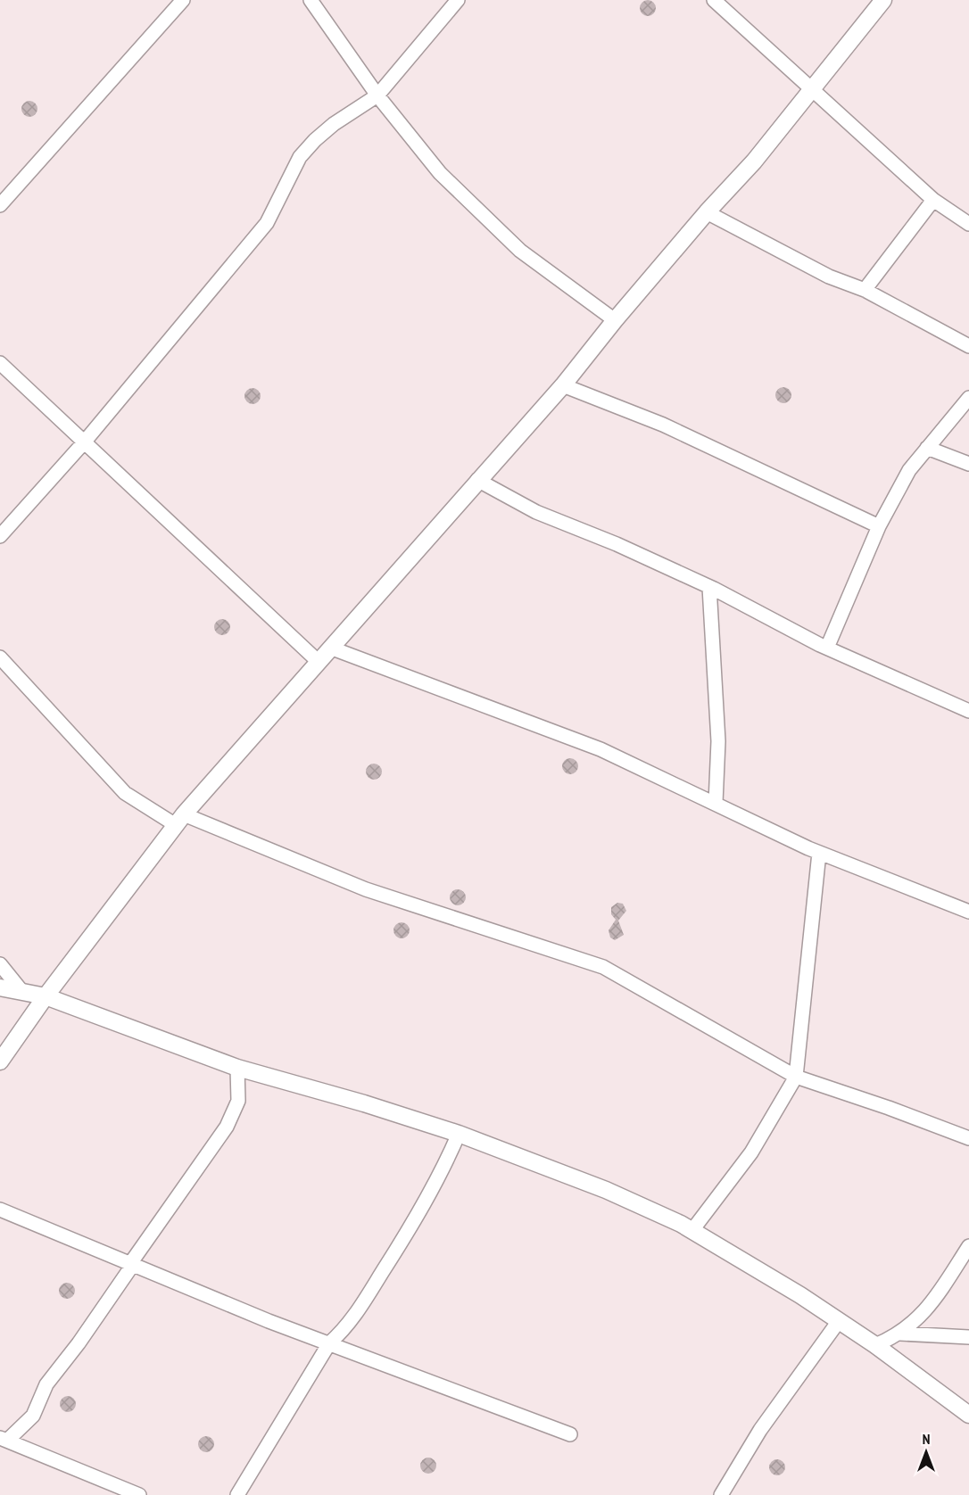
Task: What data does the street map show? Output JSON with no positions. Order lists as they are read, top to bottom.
{
  "north": "top"
}
